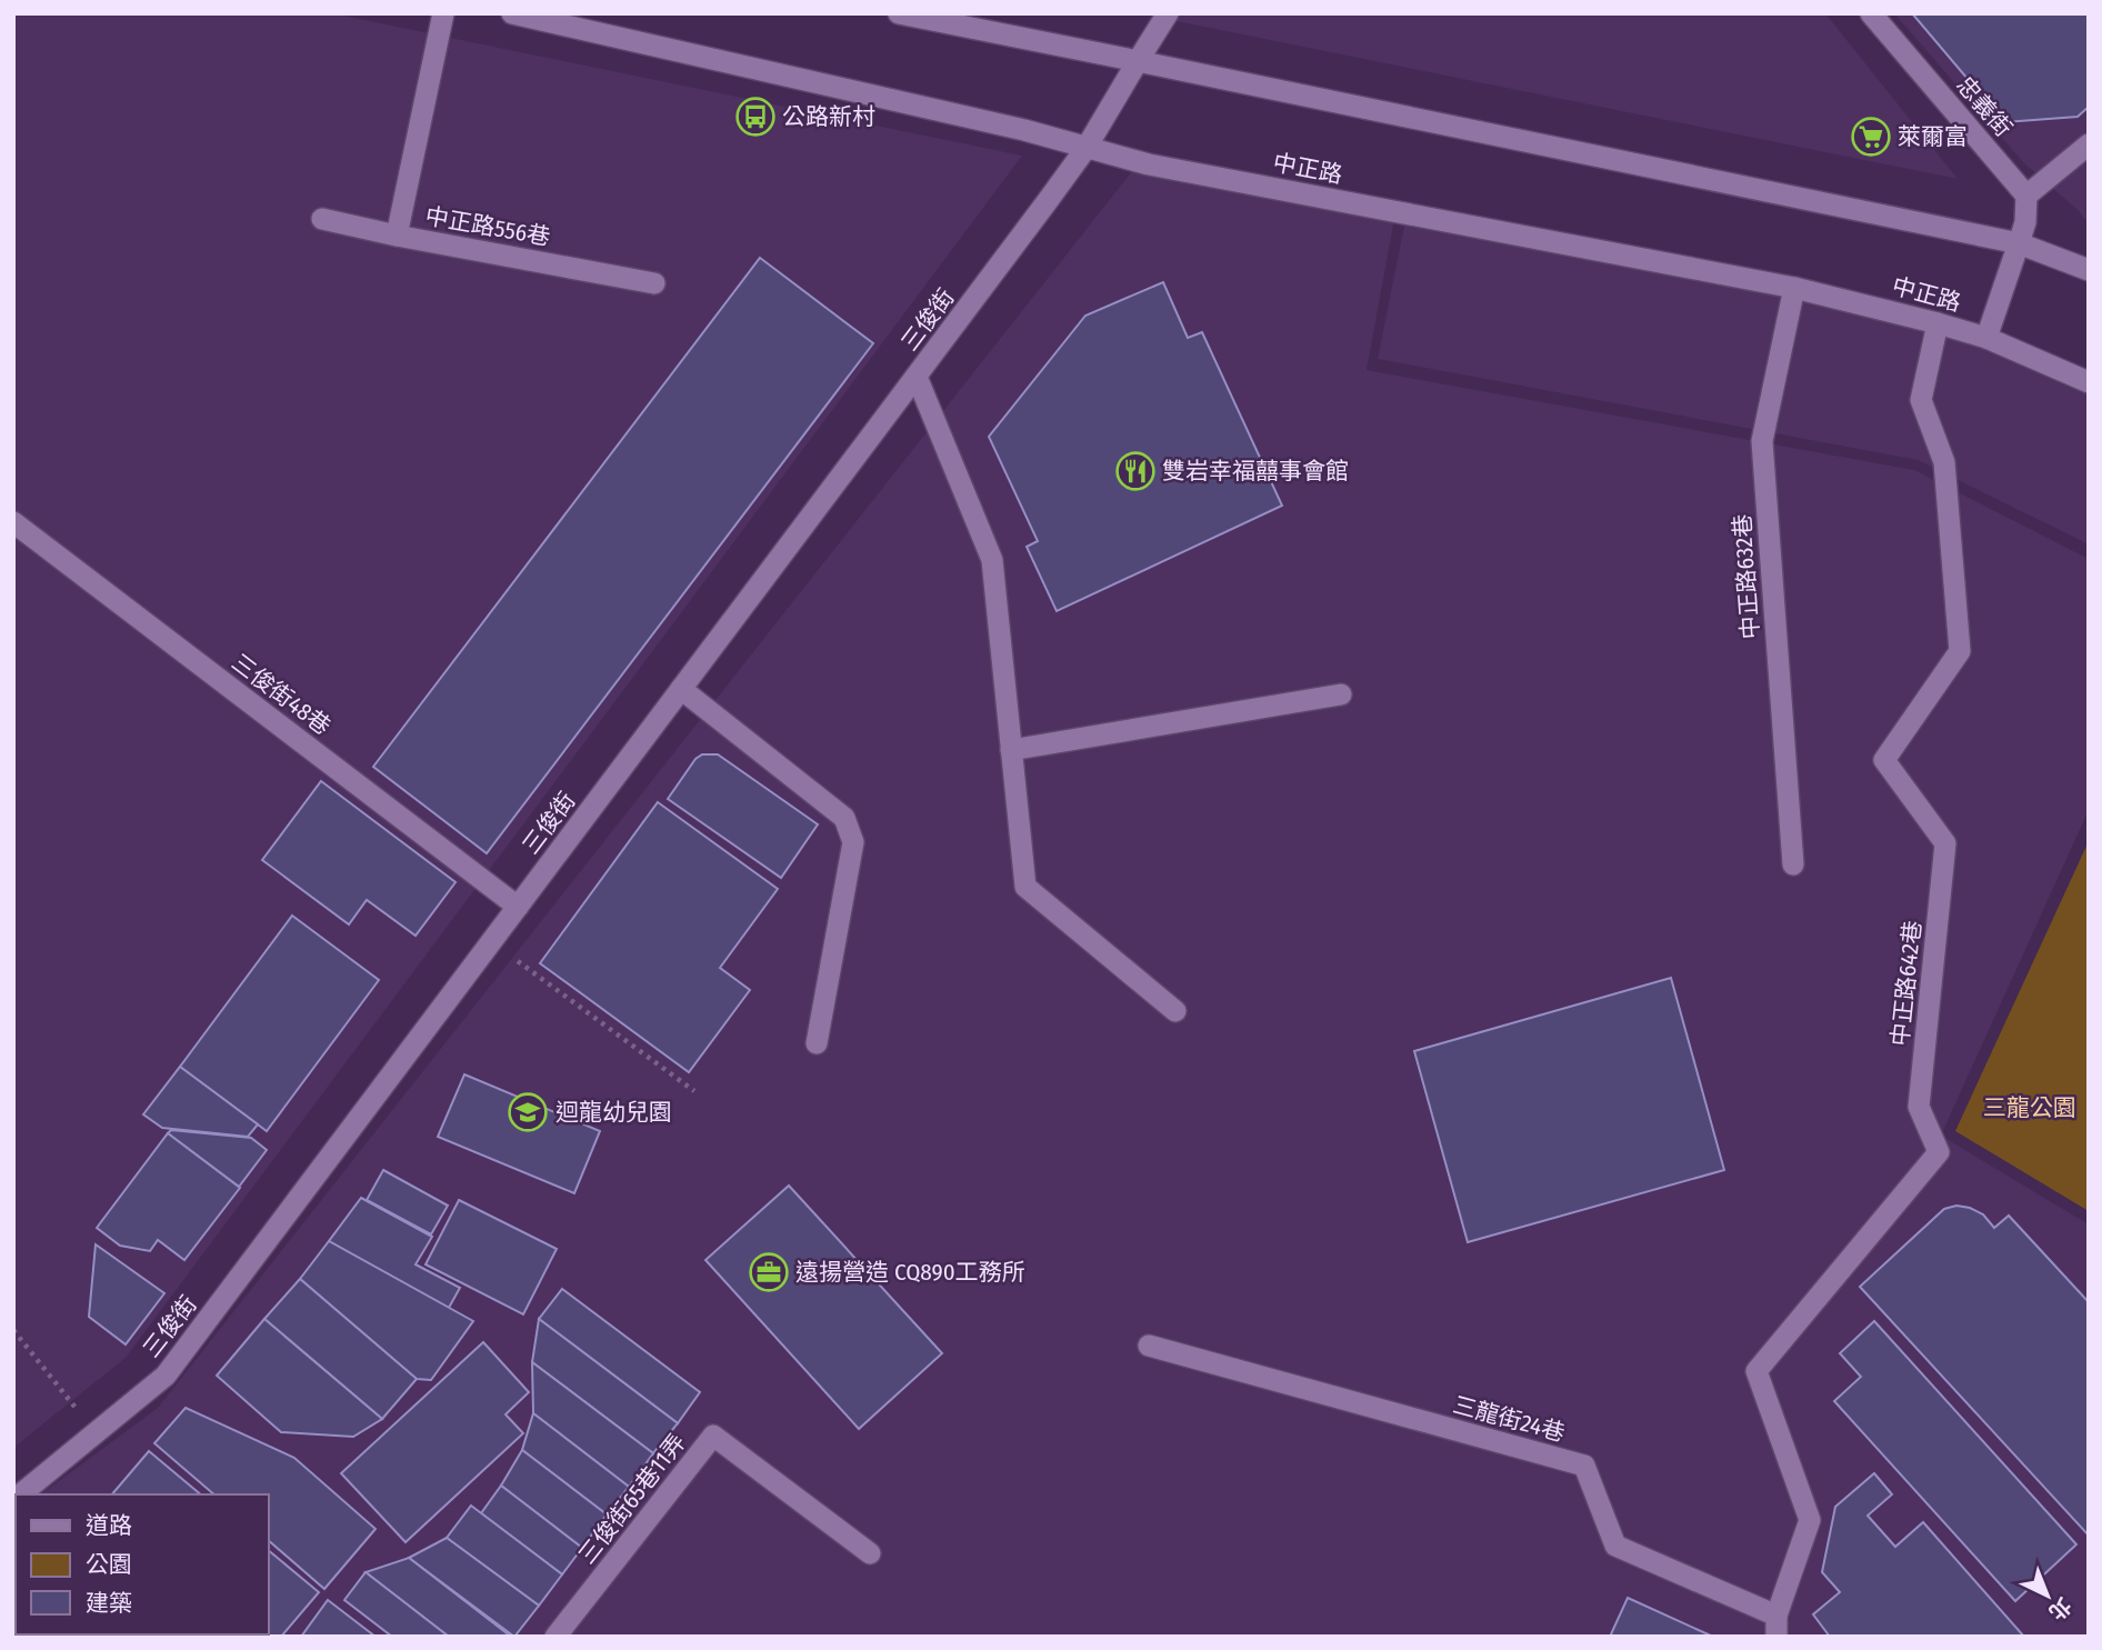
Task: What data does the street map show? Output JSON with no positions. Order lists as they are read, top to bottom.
{
  "streets": {
    "main road": [
      "忠義街",
      "中正路",
      "中正路556巷",
      "三俊街",
      "中正路632巷",
      "三俊街48巷",
      "中正路642巷",
      "三龍街24巷",
      "三俊街65巷11弄"
    ]
  },
  "crossings": [
    ["中正路", "三俊街"],
    ["中正路", "中正路632巷"],
    ["中正路", "中正路642巷"],
    ["三俊街", "三俊街48巷"],
    ["中正路642巷", "三龍街24巷"]
  ],
  "parks": ["三龍公園"],
  "places": {
    "bus stop": ["公路新村"],
    "supermarket": ["萊爾富"],
    "restaurant": ["雙岩幸福囍事會館"],
    "school or university": ["迴龍幼兒園"],
    "office": ["遠揚營造 CQ890工務所"]
  },
  "legend": ["道路", "公園", "建築"],
  "north": "bottom right"
}
